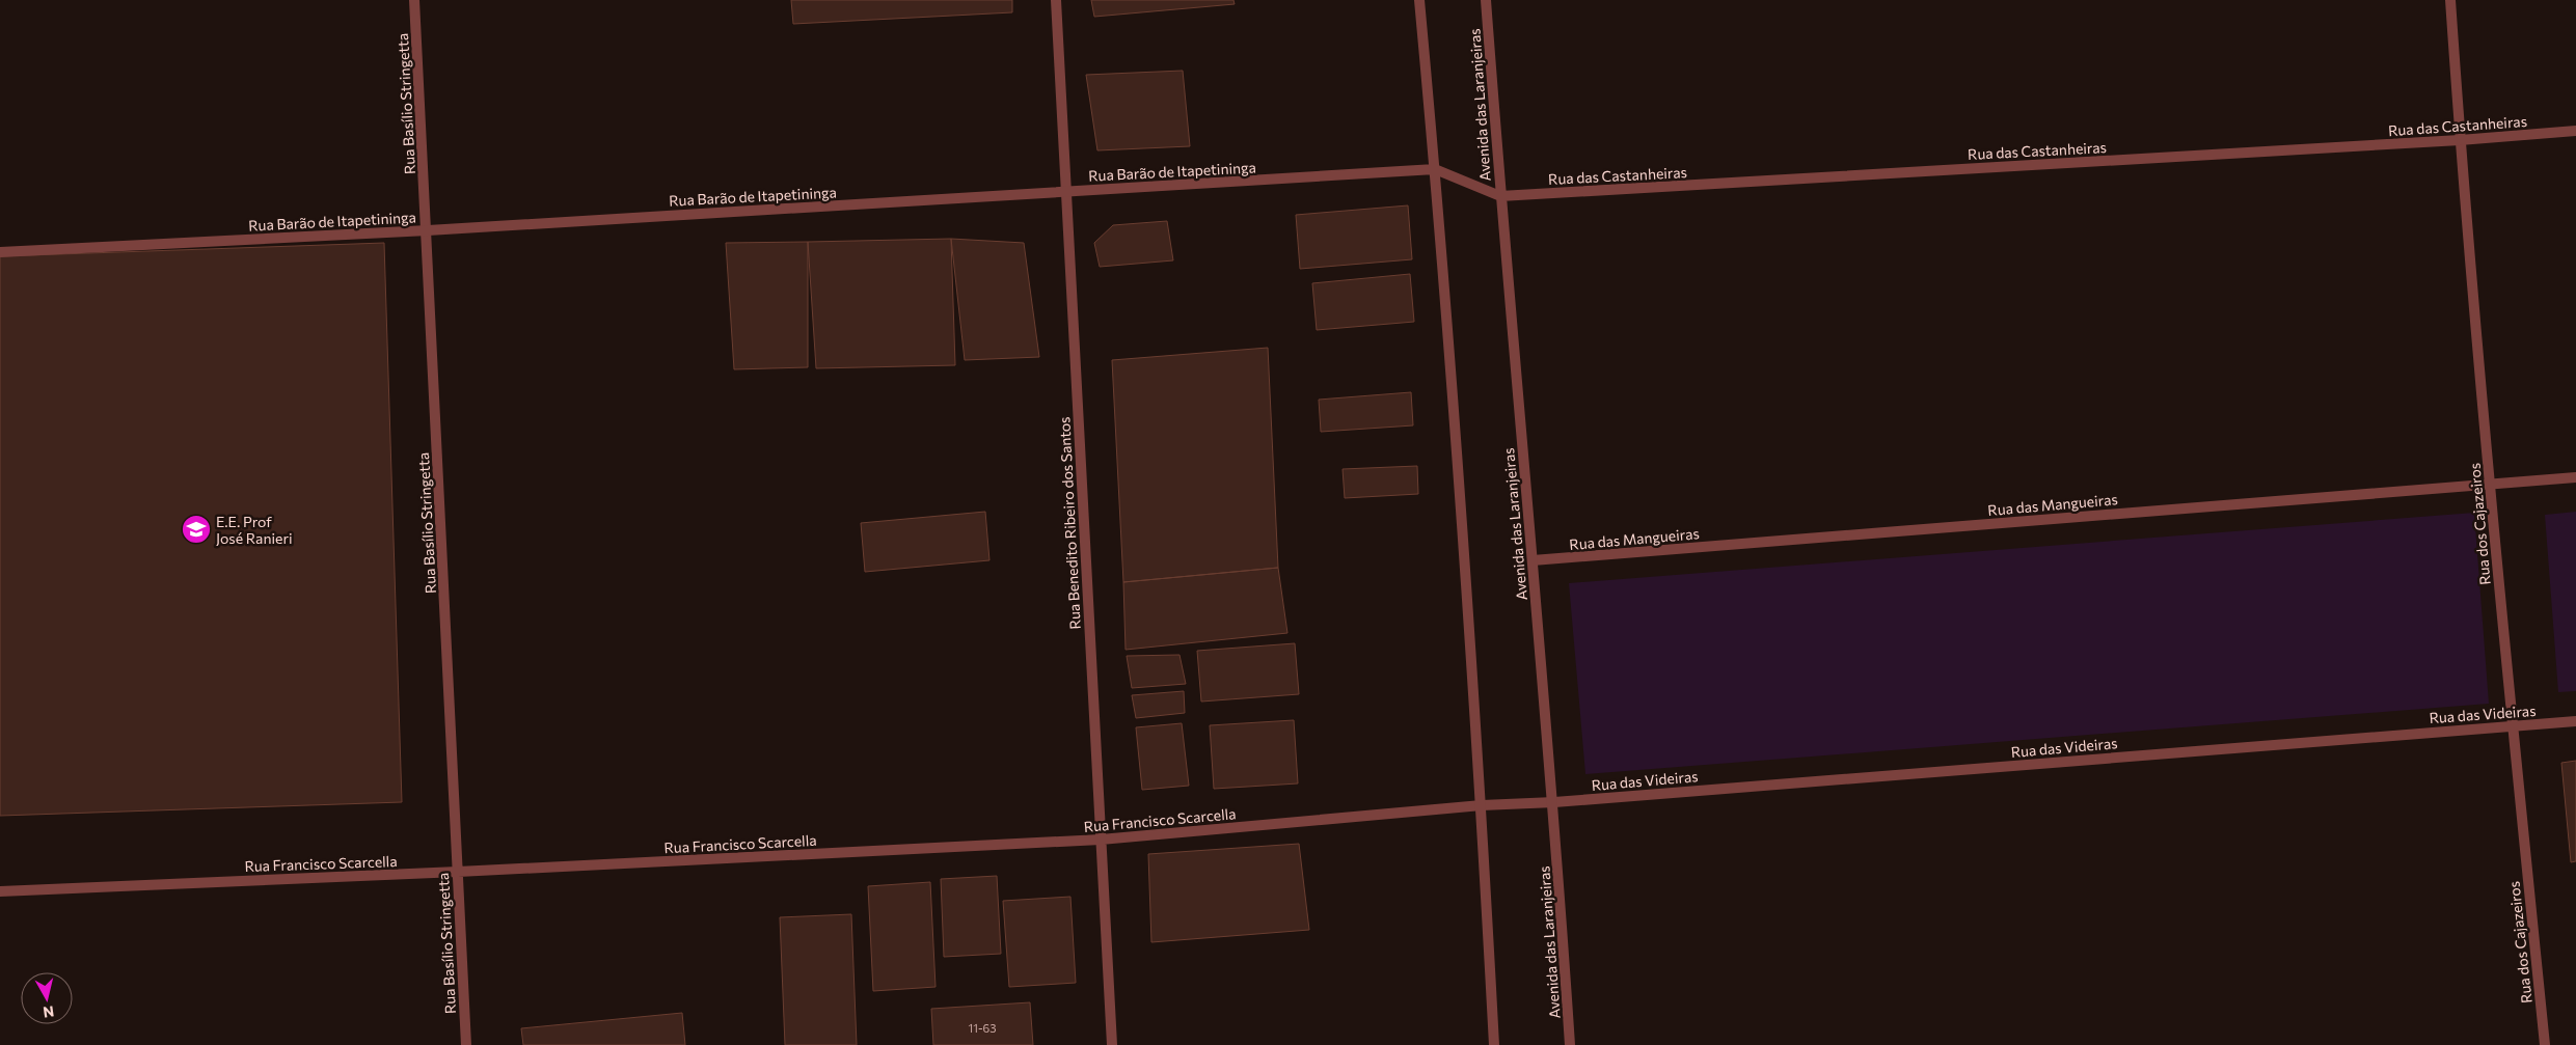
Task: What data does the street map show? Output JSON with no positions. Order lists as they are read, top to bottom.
{
  "streets": {
    "street": [
      "Rua Basílio Stringetta",
      "Avenida das Laranjeiras",
      "Rua das Castanheiras",
      "Rua Barão de Itapetininga",
      "Rua das Mangueiras",
      "Rua Benedito Ribeiro dos Santos",
      "Rua dos Cajazeiros",
      "Rua das Videiras",
      "Rua Francisco Scarcella"
    ]
  },
  "crossings": [
    ["Rua Basílio Stringetta", "Rua Barão de Itapetininga"],
    ["Rua Basílio Stringetta", "Rua Francisco Scarcella"],
    ["Avenida das Laranjeiras", "Rua das Castanheiras"],
    ["Avenida das Laranjeiras", "Rua Barão de Itapetininga"],
    ["Avenida das Laranjeiras", "Rua das Mangueiras"],
    ["Avenida das Laranjeiras", "Rua das Videiras"],
    ["Rua das Castanheiras", "Rua Barão de Itapetininga"],
    ["Rua das Castanheiras", "Rua dos Cajazeiros"],
    ["Rua Barão de Itapetininga", "Rua Benedito Ribeiro dos Santos"],
    ["Rua das Mangueiras", "Rua dos Cajazeiros"],
    ["Rua Benedito Ribeiro dos Santos", "Rua Francisco Scarcella"],
    ["Rua dos Cajazeiros", "Rua das Videiras"],
    ["Rua das Videiras", "Rua Francisco Scarcella"]
  ],
  "places": {
    "school or university": ["E.E. Prof José Ranieri"]
  },
  "house_numbers": ["11-63"],
  "north": "bottom"
}
